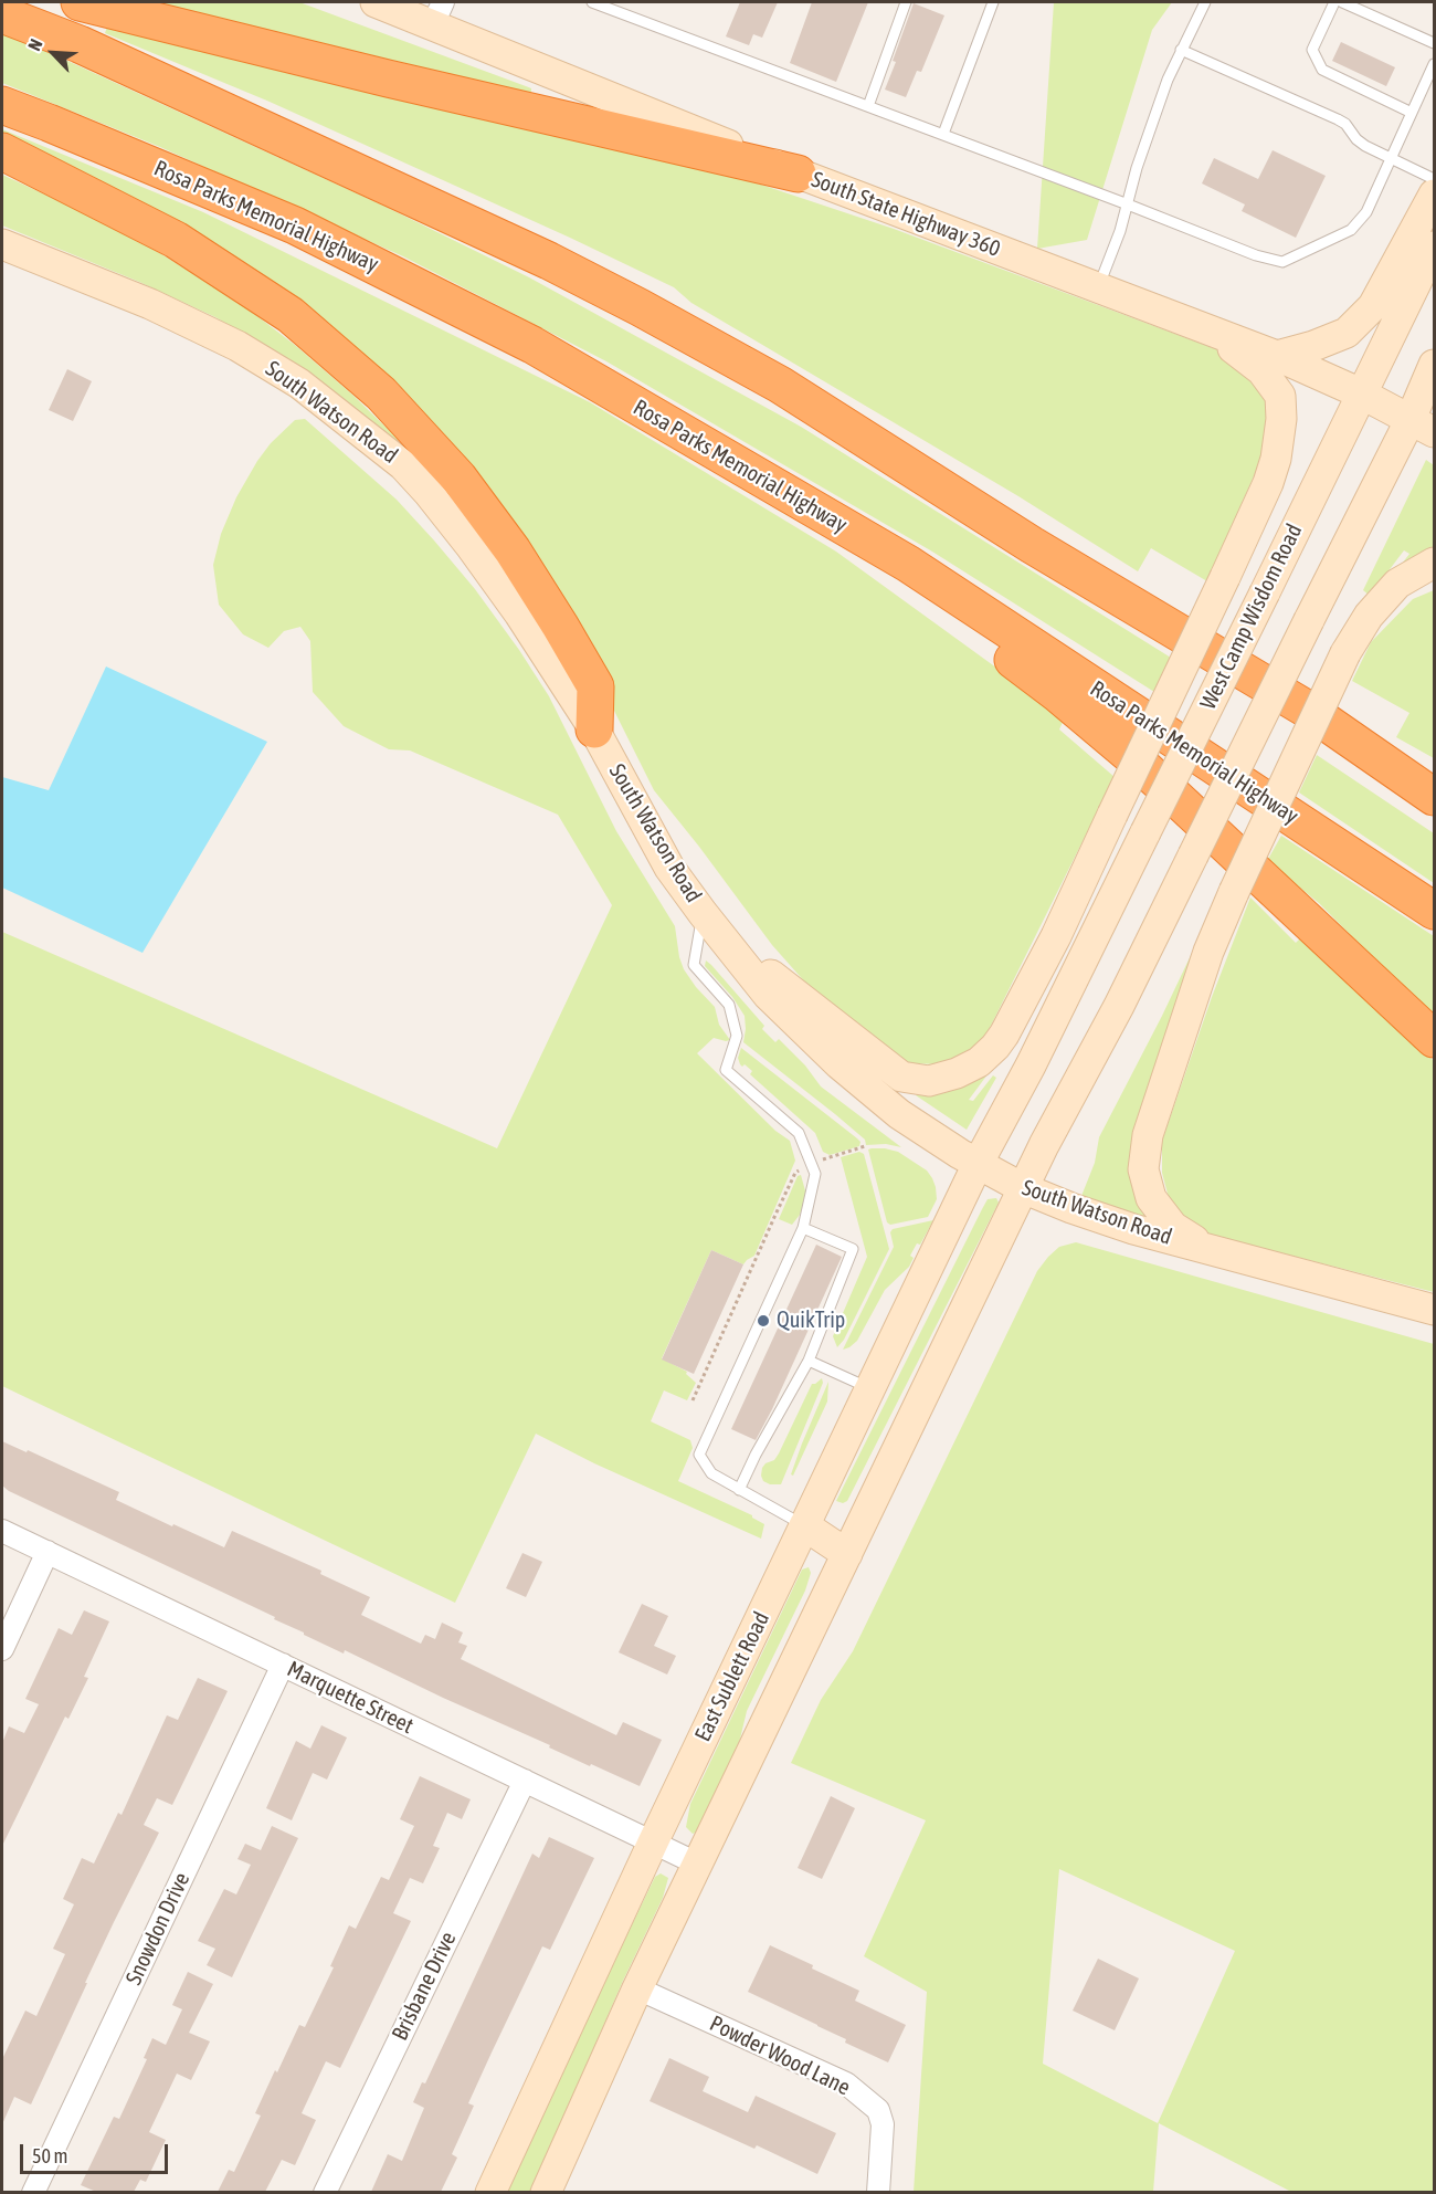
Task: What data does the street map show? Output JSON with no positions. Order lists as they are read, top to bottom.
{
  "streets": {
    "highway": ["Rosa Parks Memorial Highway"],
    "main road": [
      "South State Highway 360",
      "South Watson Road",
      "West Camp Wisdom Road",
      "East Sublett Road"
    ],
    "street": [
      "Marquette Street",
      "Snowdon Drive",
      "Brisbane Drive",
      "Powder Wood Lane"
    ]
  },
  "crossings": [
    ["South State Highway 360", "West Camp Wisdom Road"],
    ["South Watson Road", "West Camp Wisdom Road"],
    ["South Watson Road", "East Sublett Road"],
    ["West Camp Wisdom Road", "East Sublett Road"],
    ["East Sublett Road", "Marquette Street"],
    ["Marquette Street", "Snowdon Drive"],
    ["Marquette Street", "Brisbane Drive"]
  ],
  "places": ["QuikTrip"],
  "scale_bar": "50 m",
  "north": "top left"
}
